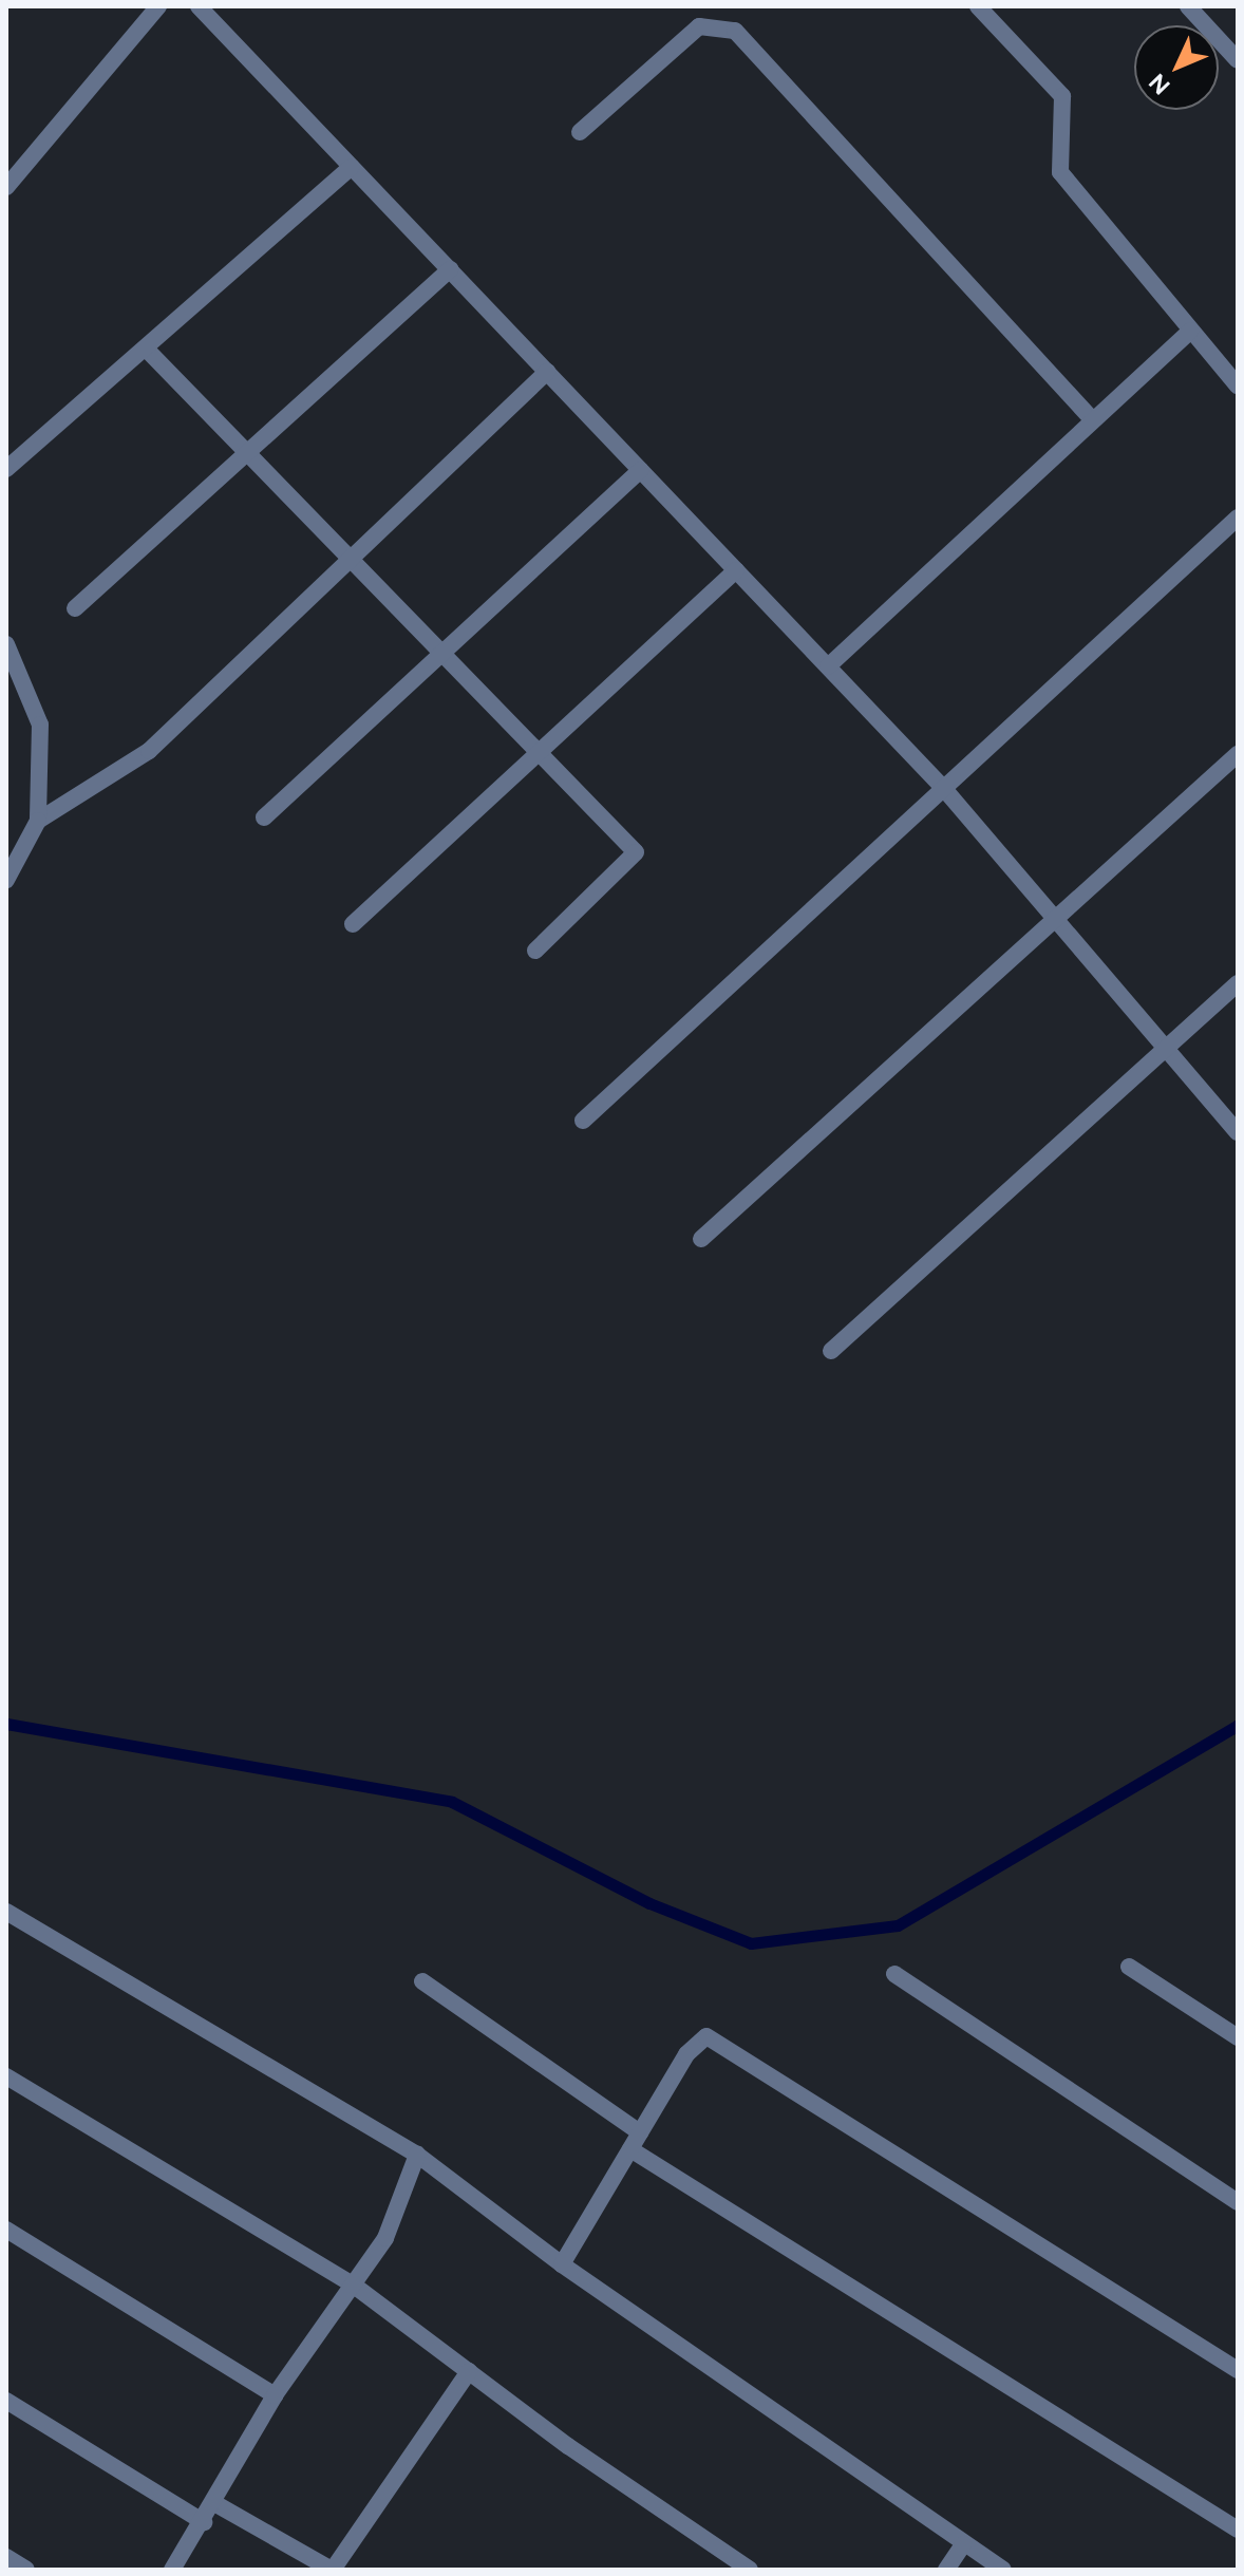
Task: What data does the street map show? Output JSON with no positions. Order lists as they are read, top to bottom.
{
  "north": "bottom left"
}
